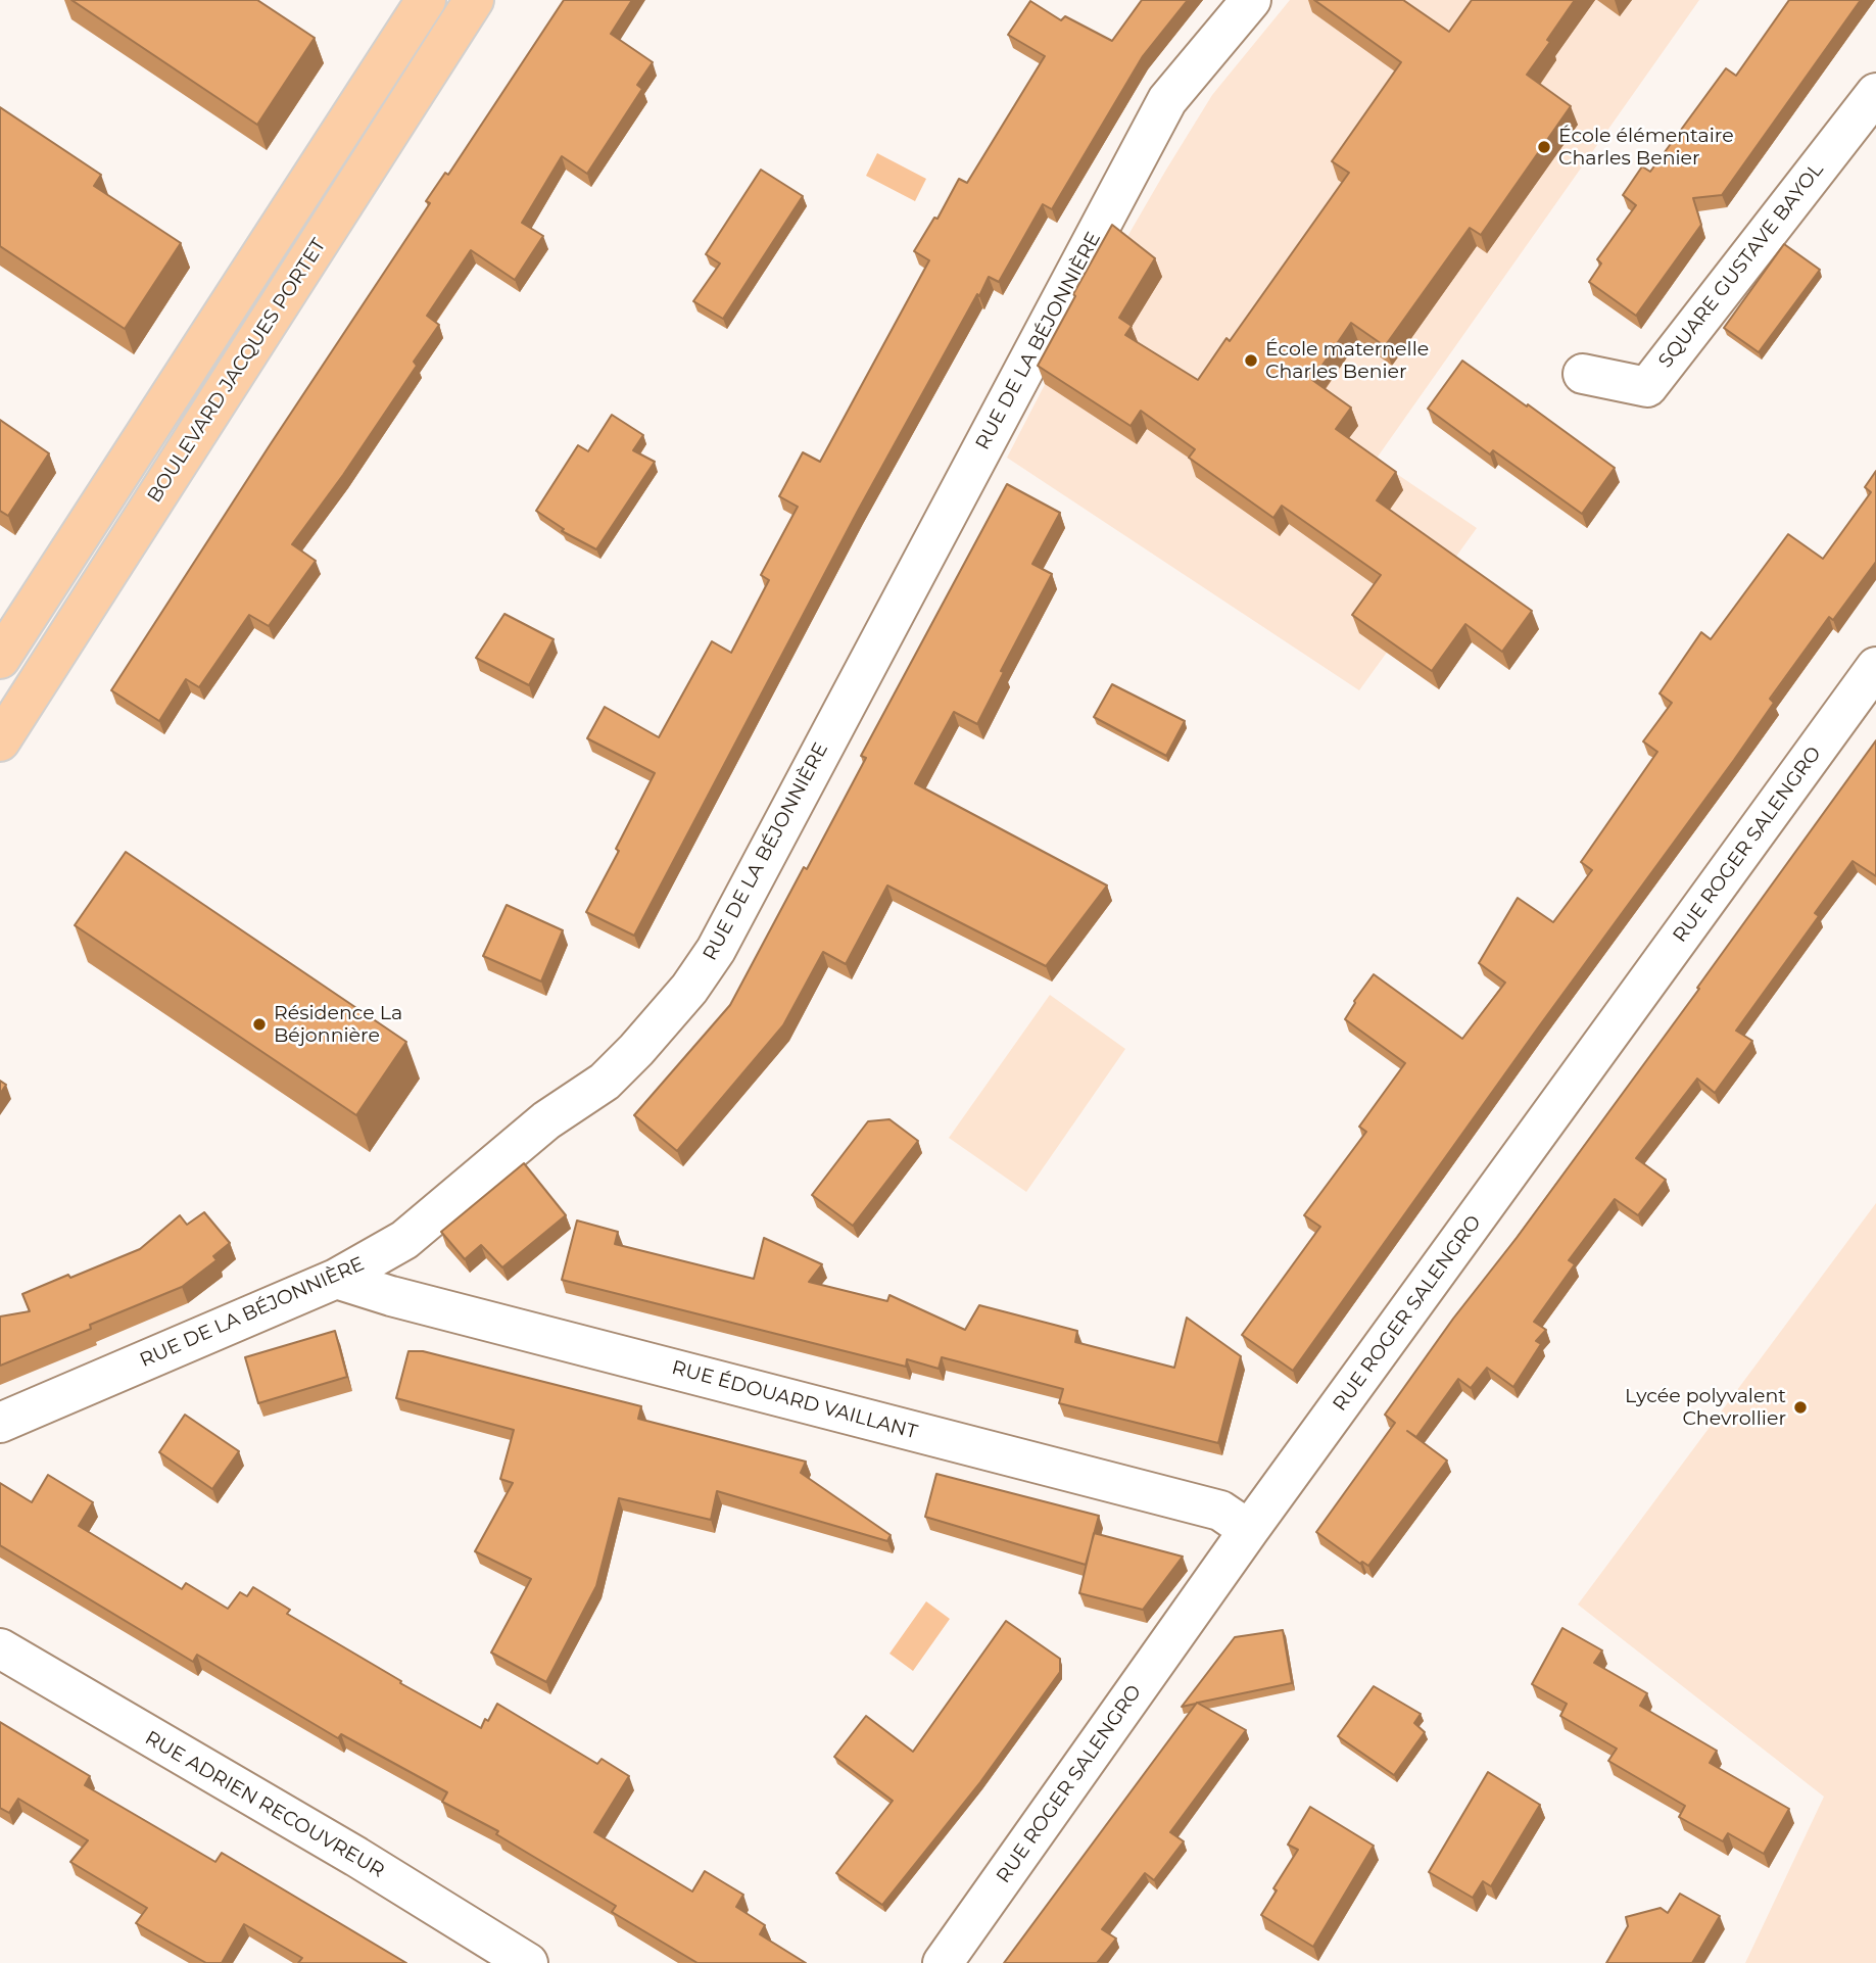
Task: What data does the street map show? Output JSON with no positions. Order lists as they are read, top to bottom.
{
  "streets": {
    "main road": ["BOULEVARD JACQUES PORTET"],
    "street": [
      "SQUARE GUSTAVE BAYOL",
      "RUE DE LA BÉJONNIÈRE",
      "RUE ROGER SALENGRO",
      "RUE ÉDOUARD VAILLANT",
      "RUE ADRIEN RECOUVREUR"
    ]
  },
  "crossings": [
    ["RUE DE LA BÉJONNIÈRE", "RUE ÉDOUARD VAILLANT"],
    ["RUE ROGER SALENGRO", "RUE ÉDOUARD VAILLANT"]
  ],
  "places": [
    "École élémentaire Charles Benier",
    "École maternelle Charles Benier",
    "Résidence La Béjonnière",
    "Lycée polyvalent Chevrollier"
  ]
}
